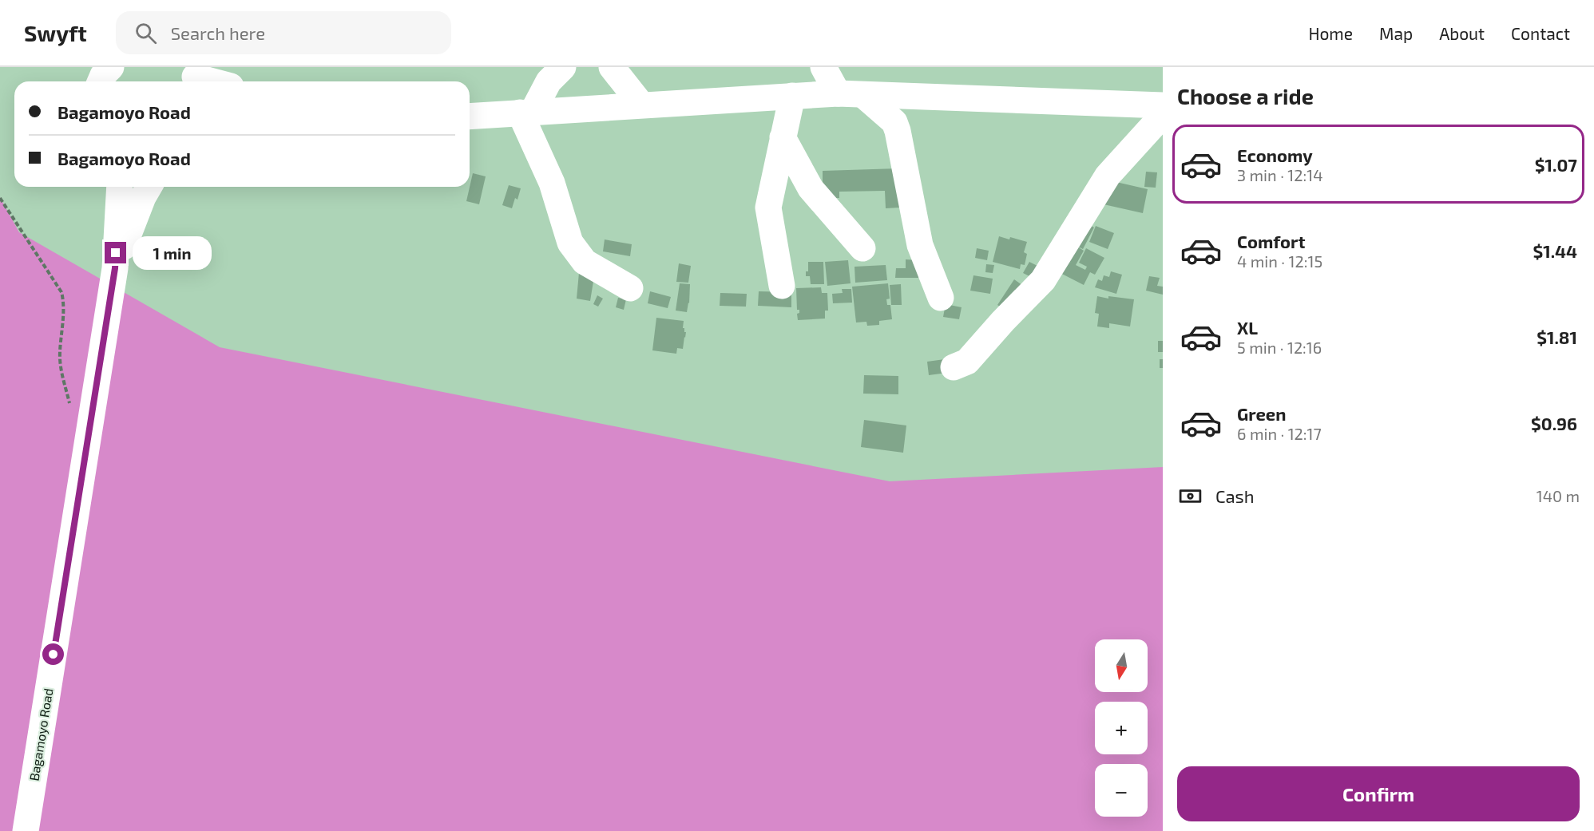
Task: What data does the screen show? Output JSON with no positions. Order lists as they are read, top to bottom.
{
  "streets": {
    "main road": ["Bagamoyo Road"]
  },
  "north": "bottom",
  "page": {
    "header": "Swyft",
    "search": "Search here",
    "nav": [
      "Home",
      "Map",
      "About",
      "Contact"
    ],
    "heading": "Choose a ride",
    "banner": ["Bagamoyo Road", "Bagamoyo Road"],
    "list": [
      {
        "name": "Economy",
        "note": "3 min · 12:14",
        "value": "$1.07"
      },
      {
        "name": "Comfort",
        "note": "4 min · 12:15",
        "value": "$1.44"
      },
      {
        "name": "XL",
        "note": "5 min · 12:16",
        "value": "$1.81"
      },
      {
        "name": "Green",
        "note": "6 min · 12:17",
        "value": "$0.96"
      }
    ],
    "bubble": "1 min",
    "pay": ["Cash", "140 m"],
    "map_buttons": ["+", "−"],
    "buttons": "Confirm"
  }
}
